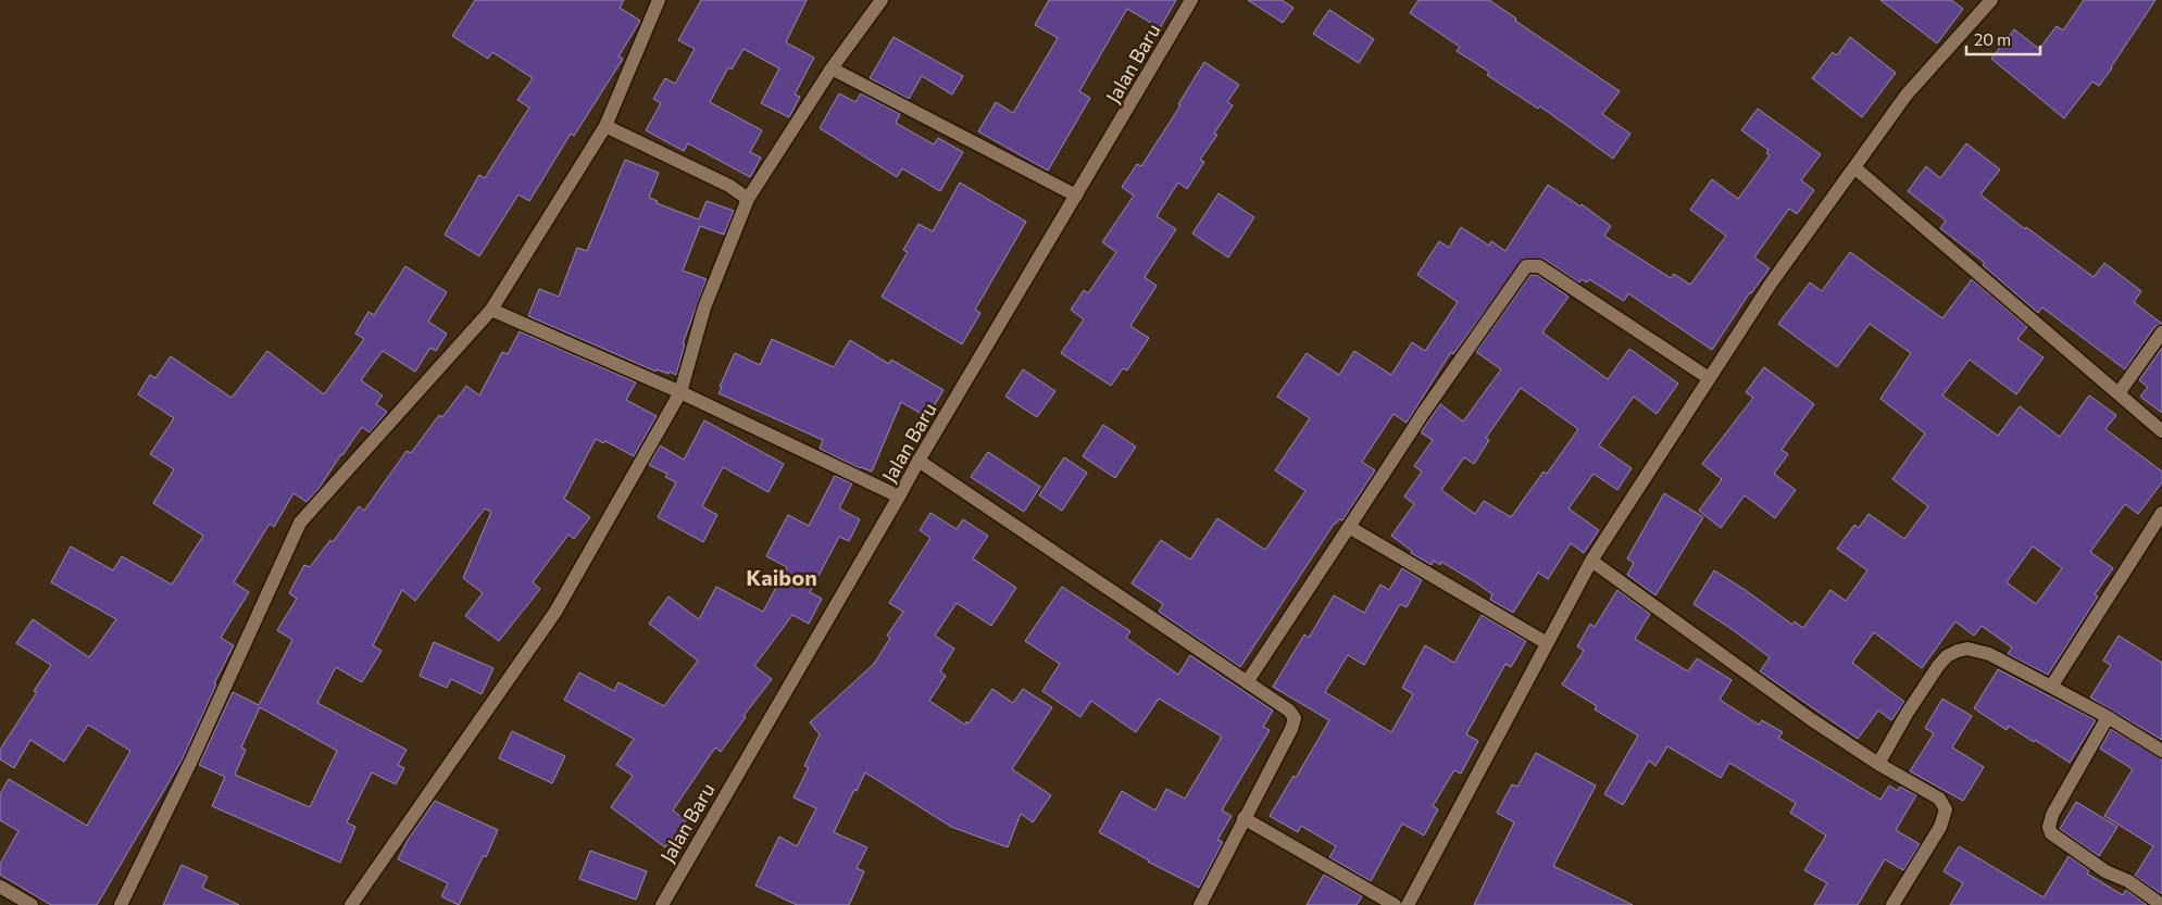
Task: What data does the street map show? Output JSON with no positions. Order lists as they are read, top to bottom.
{
  "streets": {
    "street": ["Jalan Baru"]
  },
  "districts": ["Kaibon"],
  "scale_bar": "20 m"
}
